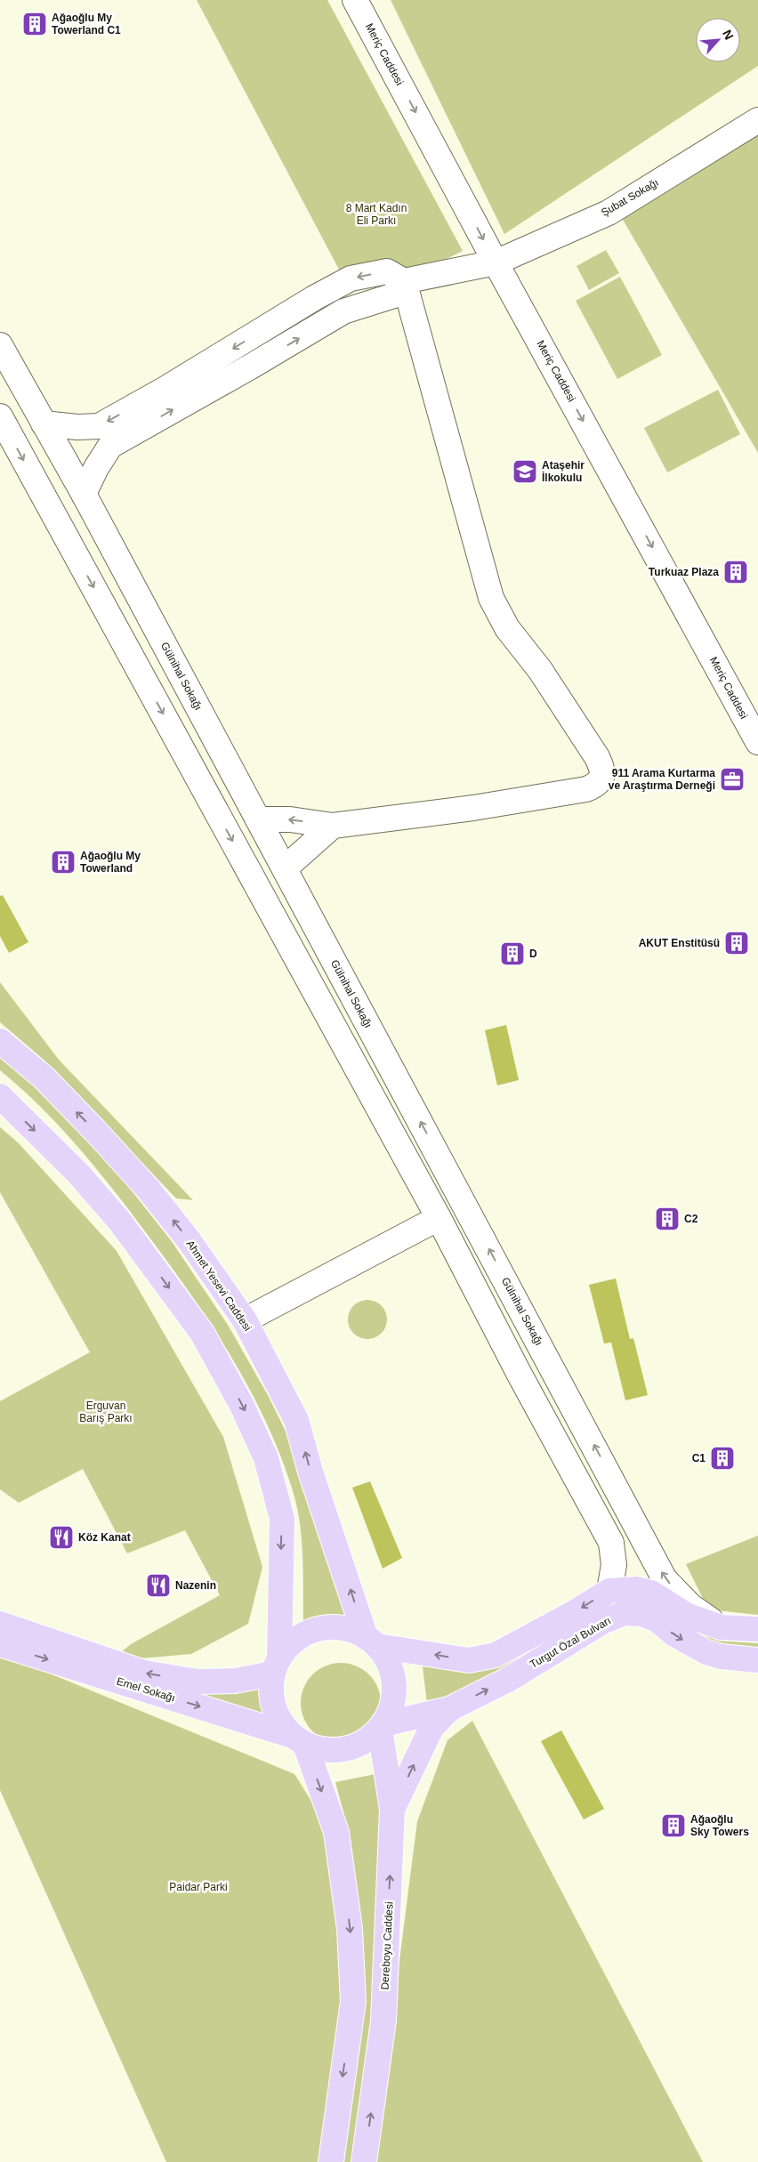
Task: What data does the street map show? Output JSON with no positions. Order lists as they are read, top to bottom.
{
  "streets": {
    "main road": [
      "Ahmet Yesevi Caddesi",
      "Turgut Özal Bulvarı",
      "Emel Sokağı",
      "Dereboyu Caddesi"
    ],
    "street": ["Meriç Caddesi", "Şubat Sokağı", "Gülnihal Sokağı"]
  },
  "crossings": [
    ["Meriç Caddesi", "Şubat Sokağı"],
    ["Ahmet Yesevi Caddesi", "Turgut Özal Bulvarı"],
    ["Ahmet Yesevi Caddesi", "Emel Sokağı"],
    ["Ahmet Yesevi Caddesi", "Dereboyu Caddesi"],
    ["Turgut Özal Bulvarı", "Emel Sokağı"],
    ["Turgut Özal Bulvarı", "Dereboyu Caddesi"],
    ["Emel Sokağı", "Dereboyu Caddesi"]
  ],
  "one_way": ["Meriç Caddesi"],
  "parks": ["8 Mart Kadın Eli Parkı", "Erguvan Barış Parkı", "Paidar Parki"],
  "places": {
    "building": [
      "Ağaoğlu My Towerland C1",
      "Turkuaz Plaza",
      "Ağaoğlu My Towerland",
      "AKUT Enstitüsü",
      "D",
      "C2",
      "C1",
      "Ağaoğlu Sky Towers"
    ],
    "school or university": ["Ataşehir İlkokulu"],
    "office": ["911 Arama Kurtarma ve Araştırma Derneği"],
    "restaurant": ["Köz Kanat", "Nazenin"]
  },
  "north": "top right"
}
